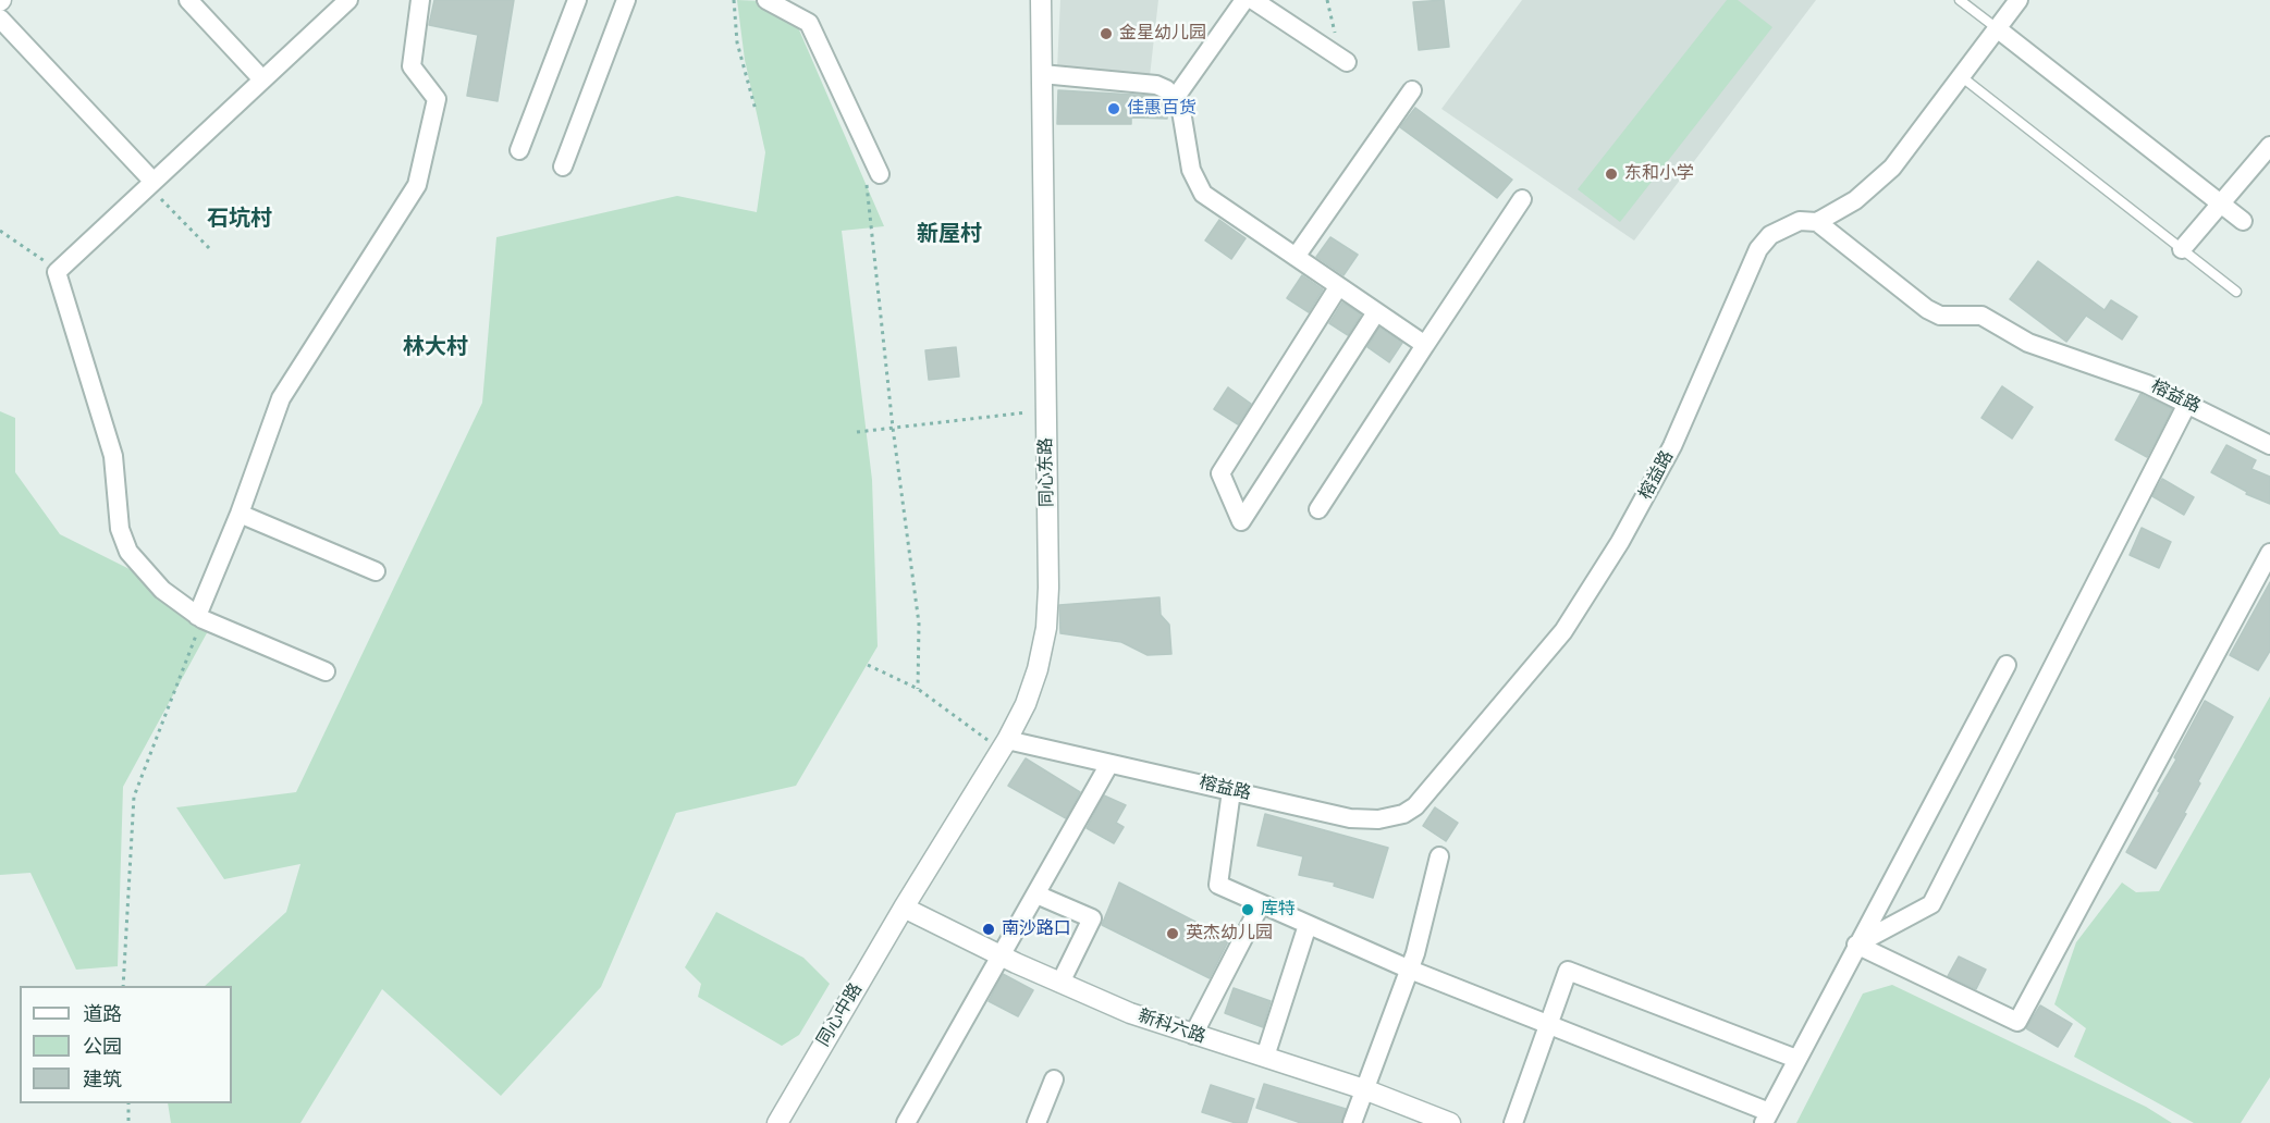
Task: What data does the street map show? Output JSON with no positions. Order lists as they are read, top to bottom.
{
  "streets": {
    "street": [
      "榕益路",
      "同心东路",
      "同心中路",
      "新科六路"
    ]
  },
  "crossings": [
    ["榕益路", "同心东路"],
    ["同心东路", "同心中路"],
    ["同心东路", "新科六路"],
    ["同心中路", "新科六路"]
  ],
  "districts": ["石坑村", "新屋村", "林大村"],
  "places": [
    "金星幼儿园",
    "佳惠百货",
    "东和小学",
    "库特",
    "南沙路口",
    "英杰幼儿园"
  ],
  "legend": ["道路", "公园", "建筑"]
}
